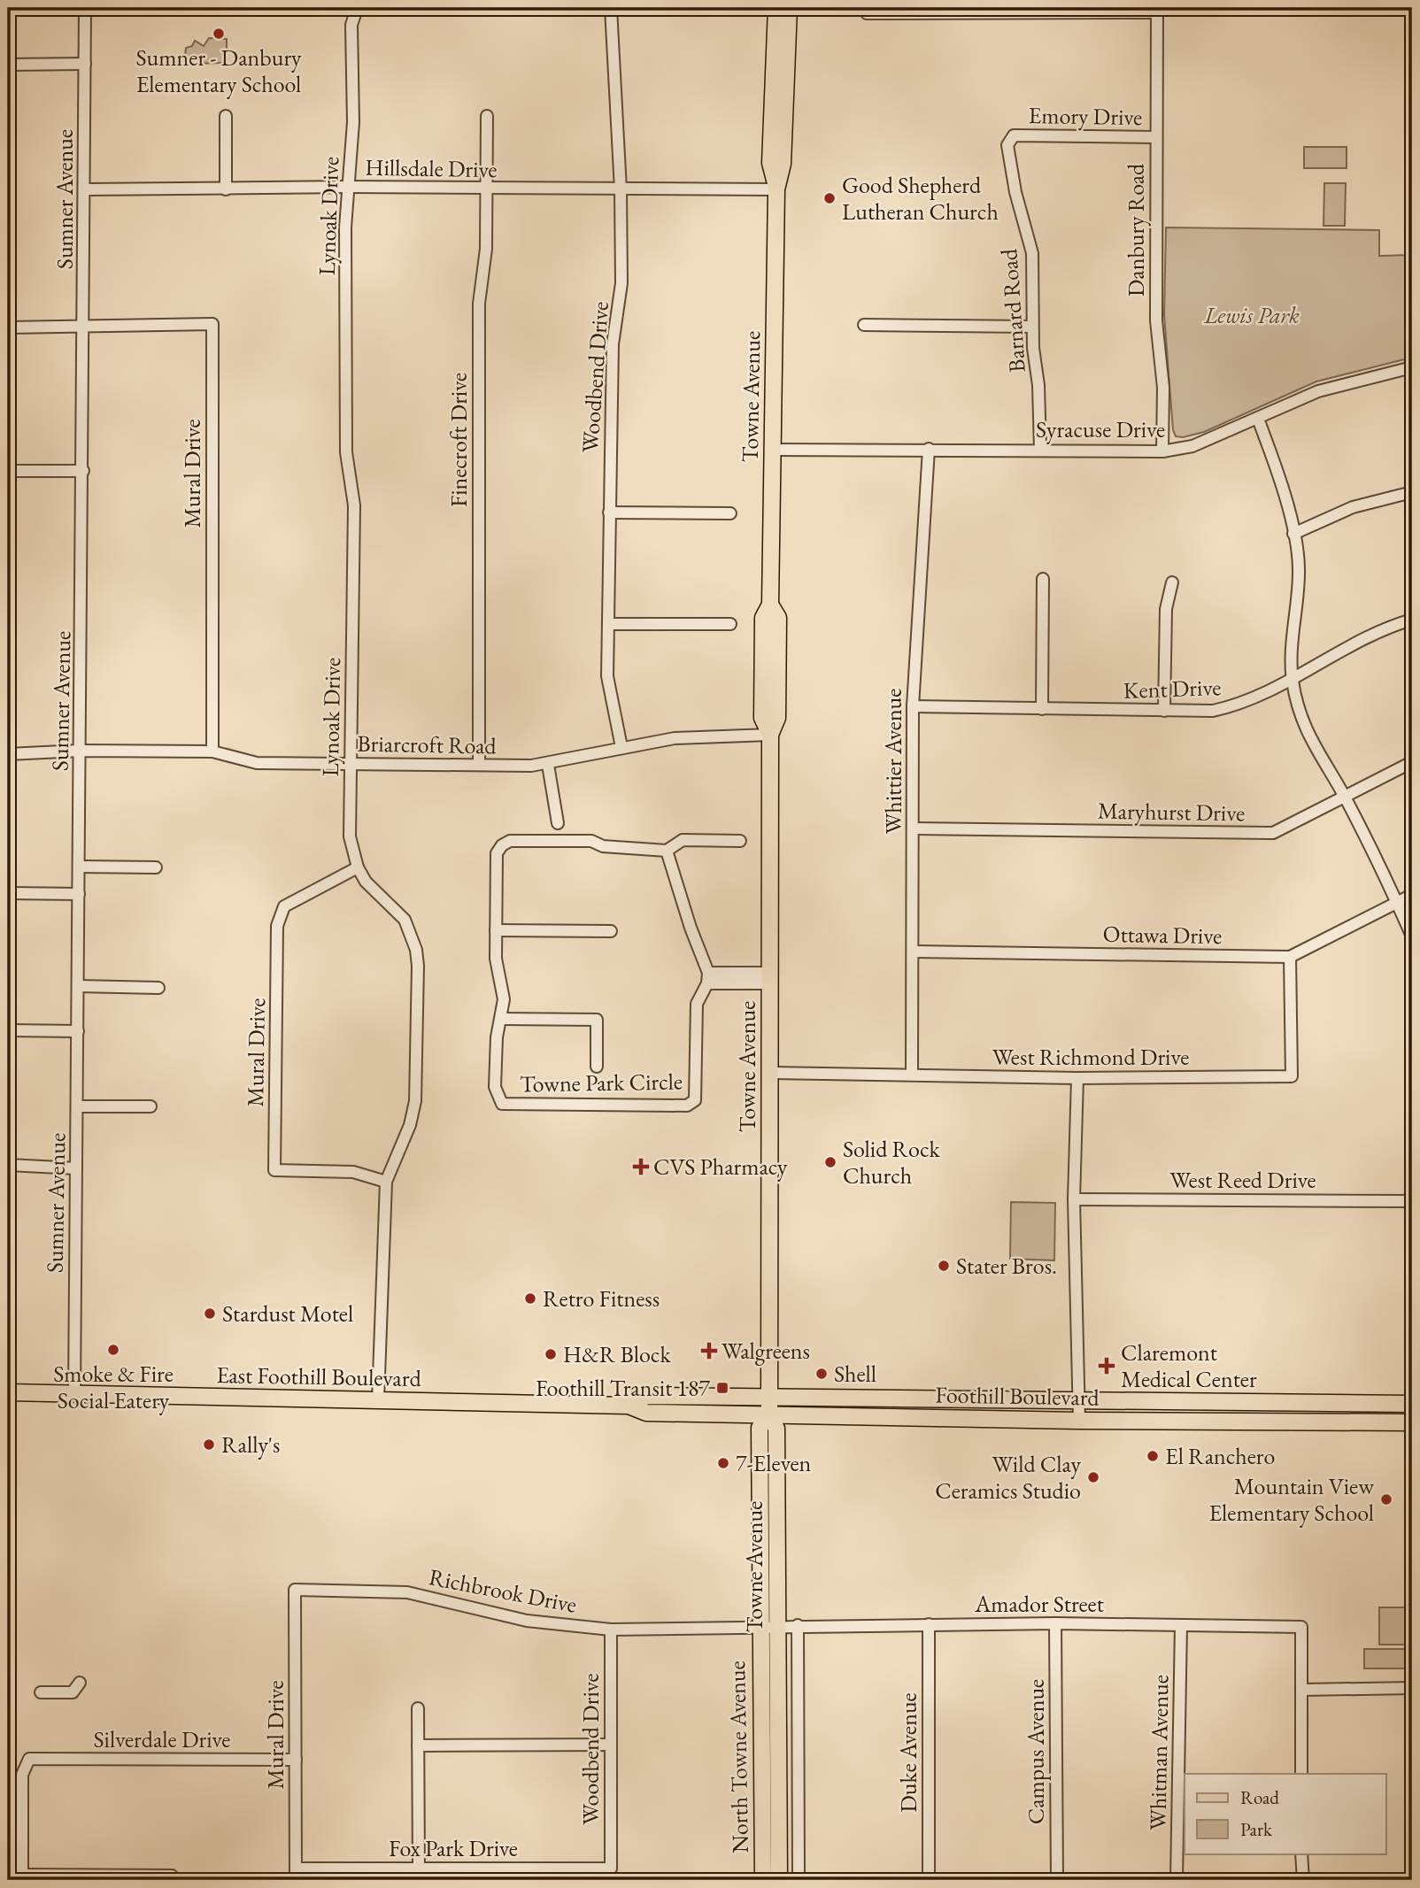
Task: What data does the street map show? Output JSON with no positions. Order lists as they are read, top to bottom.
{
  "streets": {
    "main road": [
      "Towne Avenue",
      "East Foothill Boulevard",
      "Foothill Boulevard",
      "North Towne Avenue"
    ],
    "street": [
      "Emory Drive",
      "Hillsdale Drive",
      "Sumner Avenue",
      "Lynoak Drive",
      "Danbury Road",
      "Barnard Road",
      "Woodbend Drive",
      "Syracuse Drive",
      "Finecroft Drive",
      "Mural Drive",
      "Kent Drive",
      "Briarcroft Road",
      "Whittier Avenue",
      "Maryhurst Drive",
      "Ottawa Drive",
      "West Richmond Drive",
      "Towne Park Circle",
      "West Reed Drive",
      "Richbrook Drive",
      "Amador Street",
      "Silverdale Drive",
      "Campus Avenue",
      "Duke Avenue",
      "Whitman Avenue",
      "Fox Park Drive"
    ]
  },
  "crossings": [
    ["Emory Drive", "Danbury Road"],
    ["Emory Drive", "Barnard Road"],
    ["Hillsdale Drive", "Sumner Avenue"],
    ["Hillsdale Drive", "Lynoak Drive"],
    ["Hillsdale Drive", "Woodbend Drive"],
    ["Hillsdale Drive", "Towne Avenue"],
    ["Hillsdale Drive", "Finecroft Drive"],
    ["Sumner Avenue", "Mural Drive"],
    ["Sumner Avenue", "Briarcroft Road"],
    ["Sumner Avenue", "East Foothill Boulevard"],
    ["Lynoak Drive", "Mural Drive"],
    ["Lynoak Drive", "Briarcroft Road"],
    ["Lynoak Drive", "East Foothill Boulevard"],
    ["Danbury Road", "Syracuse Drive"],
    ["Barnard Road", "Syracuse Drive"],
    ["Woodbend Drive", "Briarcroft Road"],
    ["Woodbend Drive", "Richbrook Drive"],
    ["Woodbend Drive", "Fox Park Drive"],
    ["Towne Avenue", "Syracuse Drive"],
    ["Towne Avenue", "Briarcroft Road"],
    ["Towne Avenue", "West Richmond Drive"],
    ["Towne Avenue", "East Foothill Boulevard"],
    ["Towne Avenue", "Foothill Boulevard"],
    ["Towne Avenue", "Richbrook Drive"],
    ["Towne Avenue", "Amador Street"],
    ["Towne Avenue", "North Towne Avenue"],
    ["Syracuse Drive", "Whittier Avenue"],
    ["Finecroft Drive", "Briarcroft Road"],
    ["Mural Drive", "Briarcroft Road"],
    ["Mural Drive", "Richbrook Drive"],
    ["Mural Drive", "Silverdale Drive"],
    ["Mural Drive", "Fox Park Drive"],
    ["Kent Drive", "Whittier Avenue"],
    ["Whittier Avenue", "Maryhurst Drive"],
    ["Whittier Avenue", "Ottawa Drive"],
    ["Whittier Avenue", "West Richmond Drive"],
    ["Ottawa Drive", "West Richmond Drive"],
    ["East Foothill Boulevard", "Foothill Boulevard"],
    ["East Foothill Boulevard", "North Towne Avenue"],
    ["Foothill Boulevard", "North Towne Avenue"],
    ["Richbrook Drive", "Amador Street"],
    ["Richbrook Drive", "North Towne Avenue"],
    ["Amador Street", "Campus Avenue"],
    ["Amador Street", "Duke Avenue"],
    ["Amador Street", "Whitman Avenue"]
  ],
  "parks": ["Lewis Park"],
  "places": {
    "other": [
      "Sumner - Danbury Elementary School",
      "Good Shepherd Lutheran Church",
      "Solid Rock Church",
      "Stater Bros.",
      "Retro Fitness",
      "Stardust Motel",
      "Smoke & Fire Social Eatery",
      "H&R Block",
      "Shell",
      "Rally's",
      "El Ranchero",
      "7-Eleven",
      "Wild Clay Ceramics Studio",
      "Mountain View Elementary School"
    ],
    "health": ["CVS Pharmacy", "Walgreens", "Claremont Medical Center"],
    "transit": ["Foothill Transit 187"]
  },
  "legend": ["Road", "Park"]
}
